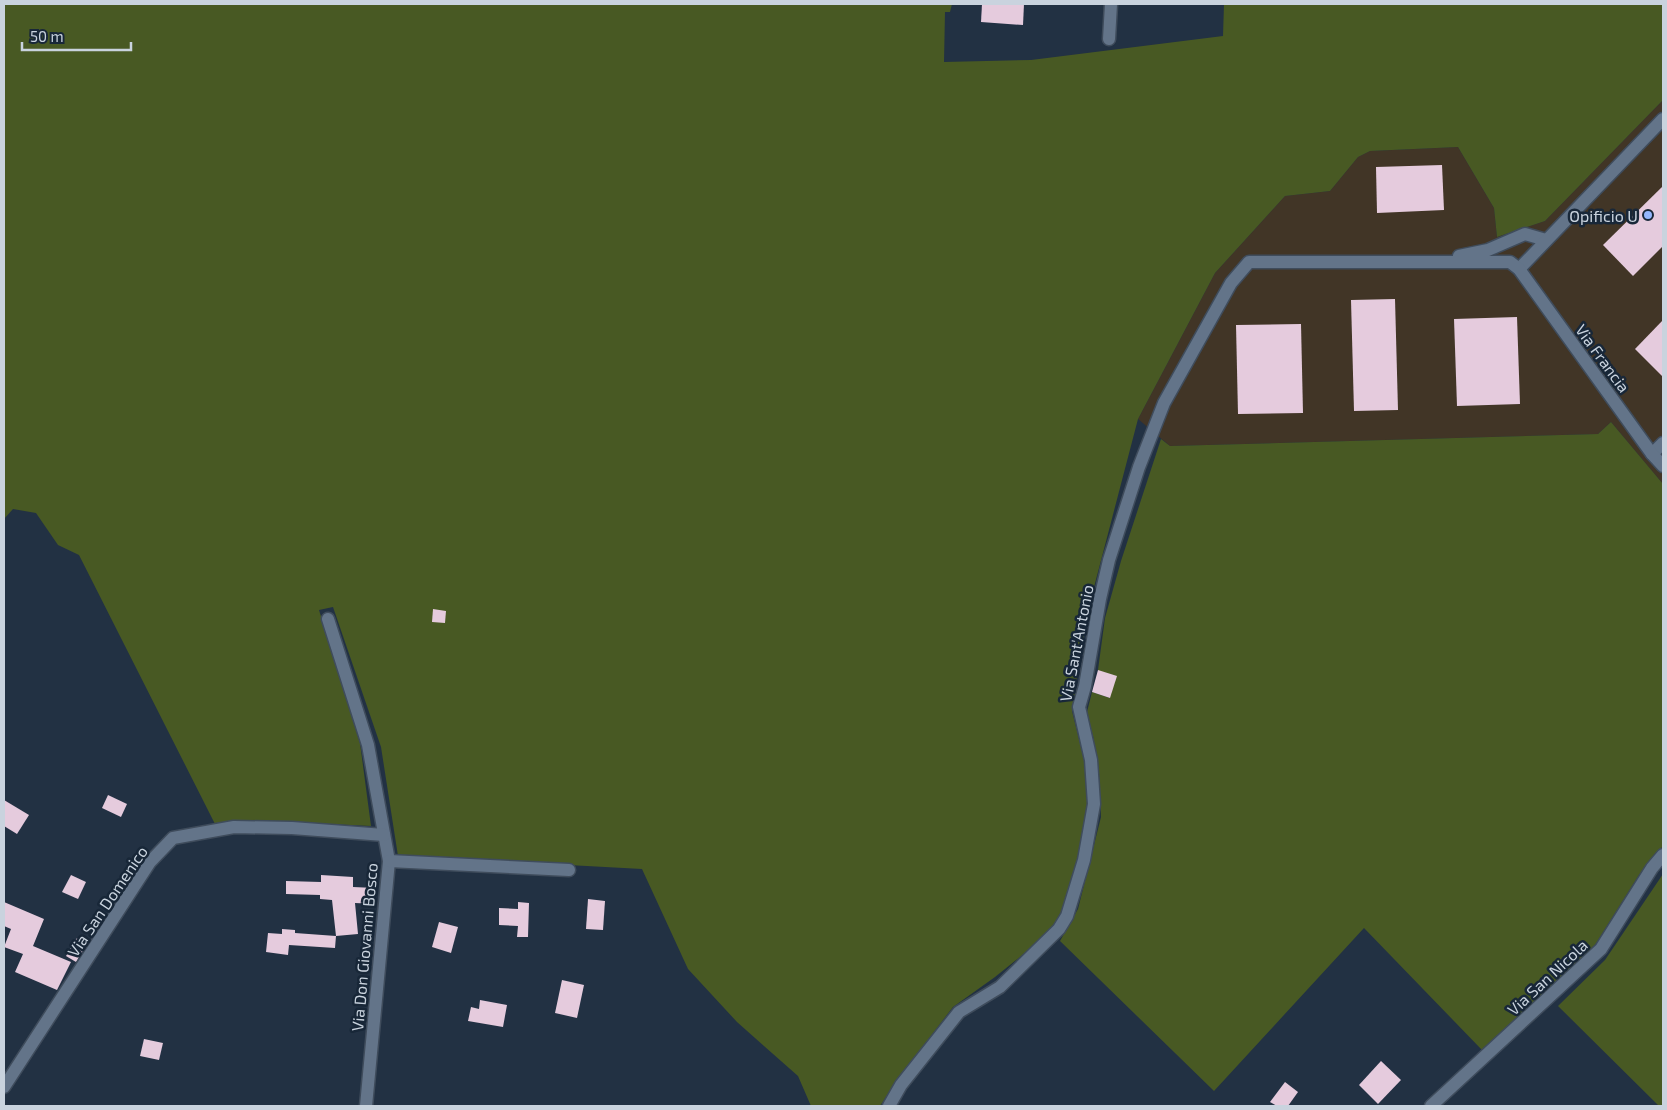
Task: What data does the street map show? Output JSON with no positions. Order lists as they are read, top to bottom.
{
  "streets": {
    "street": [
      "Via Francia",
      "Via Sant'Antonio",
      "Via San Domenico",
      "Via Don Giovanni Bosco",
      "Via San Nicola"
    ]
  },
  "crossings": [
    ["Via San Domenico", "Via Don Giovanni Bosco"]
  ],
  "places": ["Opificio U"],
  "scale_bar": "50 m"
}
